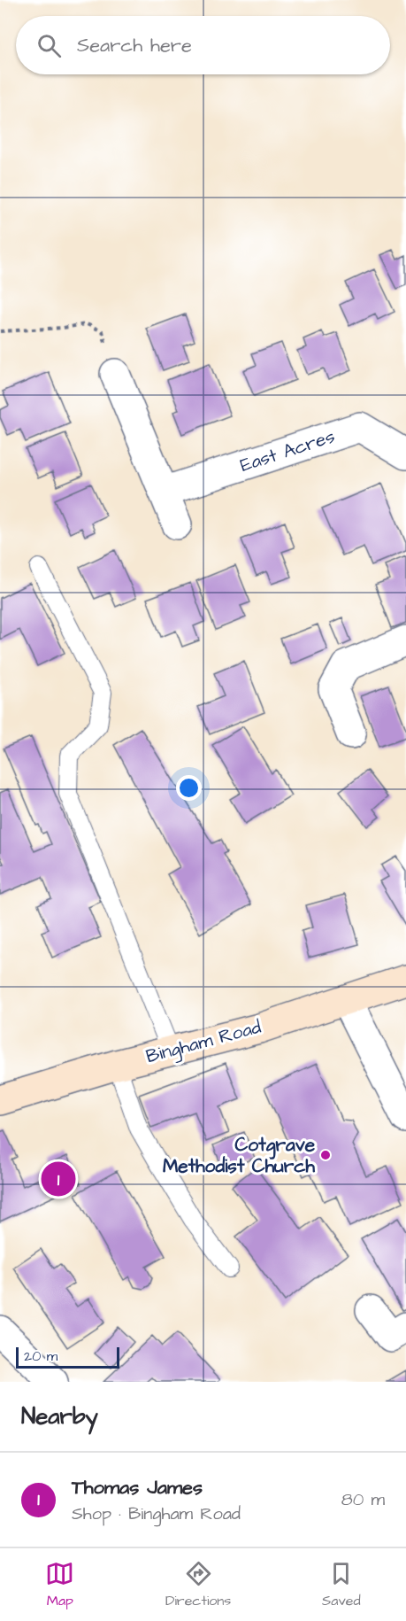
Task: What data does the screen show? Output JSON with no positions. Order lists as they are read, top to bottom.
{
  "streets": {
    "street": ["East Acres", "Bingham Road"]
  },
  "places": ["Cotgrave Methodist Church"],
  "scale_bar": "20 m",
  "page": {
    "search": "Search here",
    "pins": "1",
    "scale": "20 m",
    "heading": "Nearby",
    "list": [
      {
        "mark": "1",
        "name": "Thomas James",
        "note": "Shop · Bingham Road",
        "value": "80 m"
      }
    ],
    "nav": ["Map", "Directions", "Saved"]
  }
}
